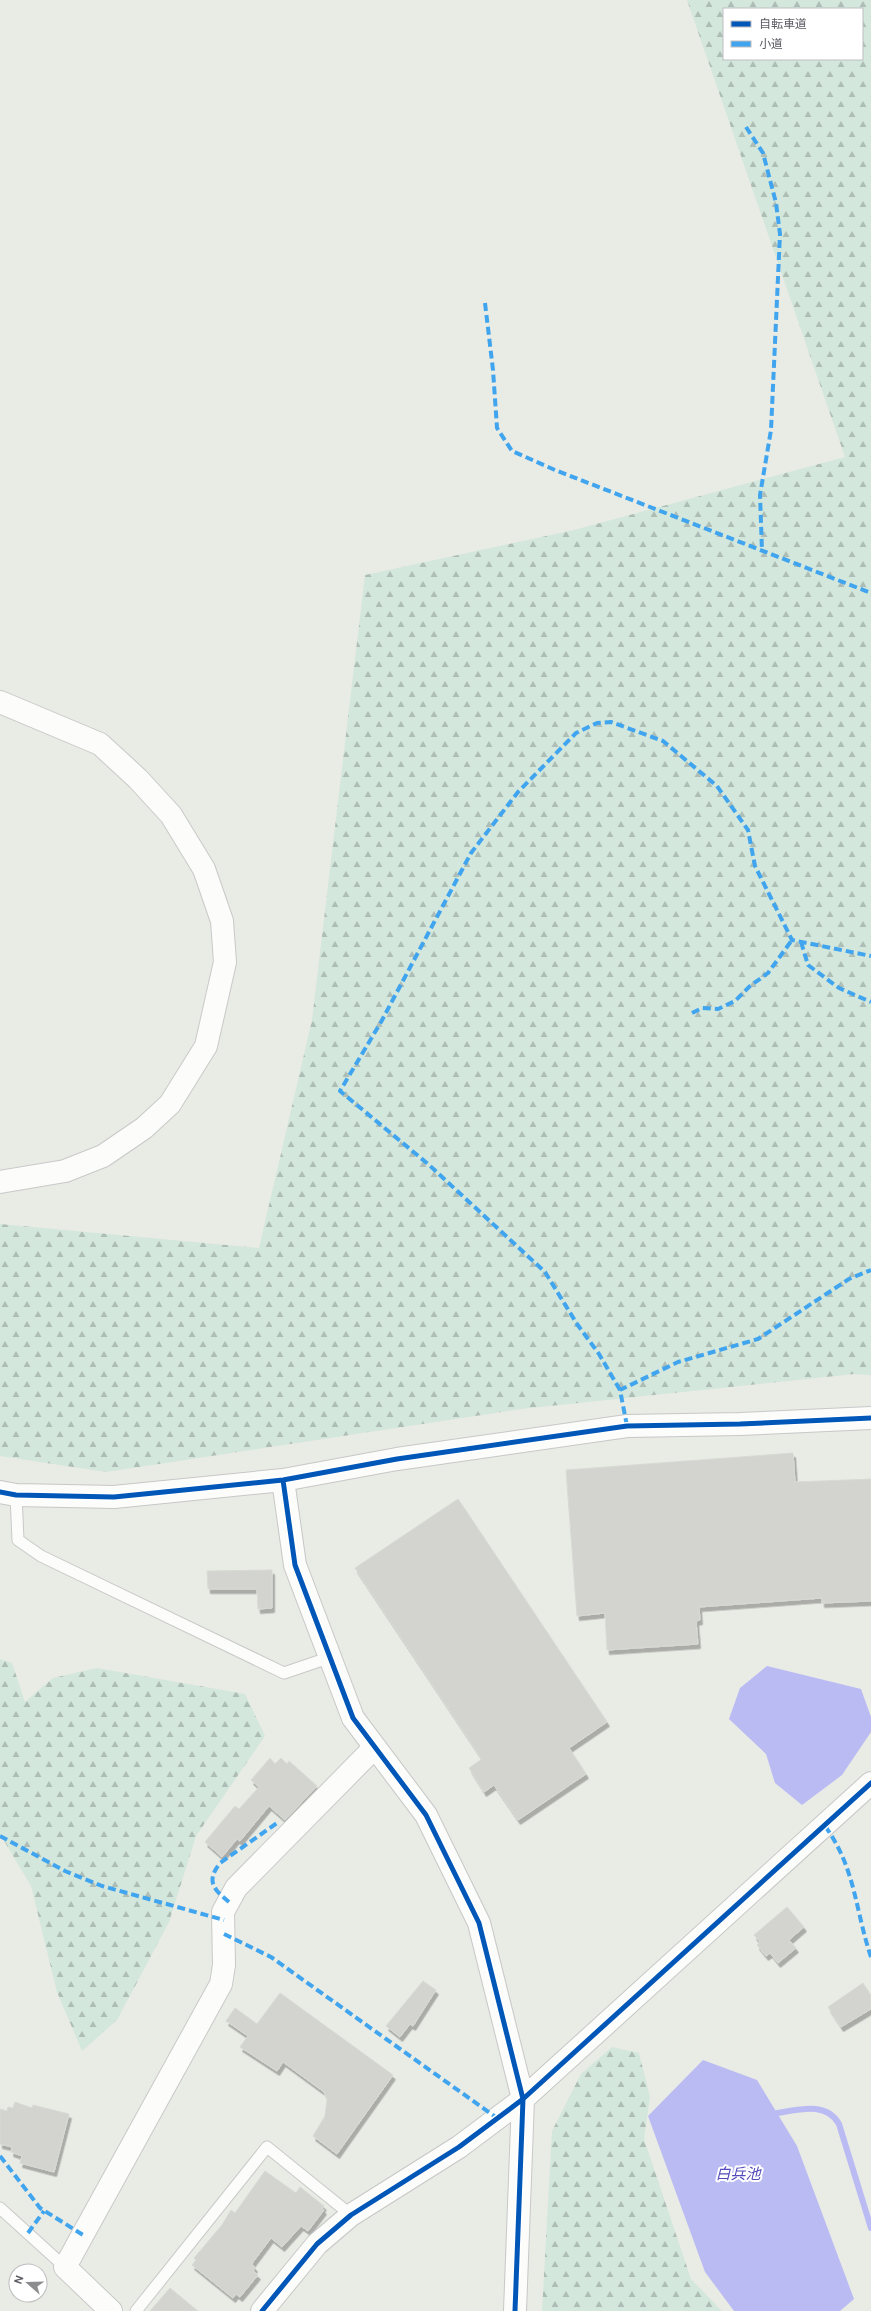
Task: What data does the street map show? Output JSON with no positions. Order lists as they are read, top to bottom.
{
  "water": ["白兵池"],
  "legend": ["自転車道", "小道"],
  "north": "left"
}
